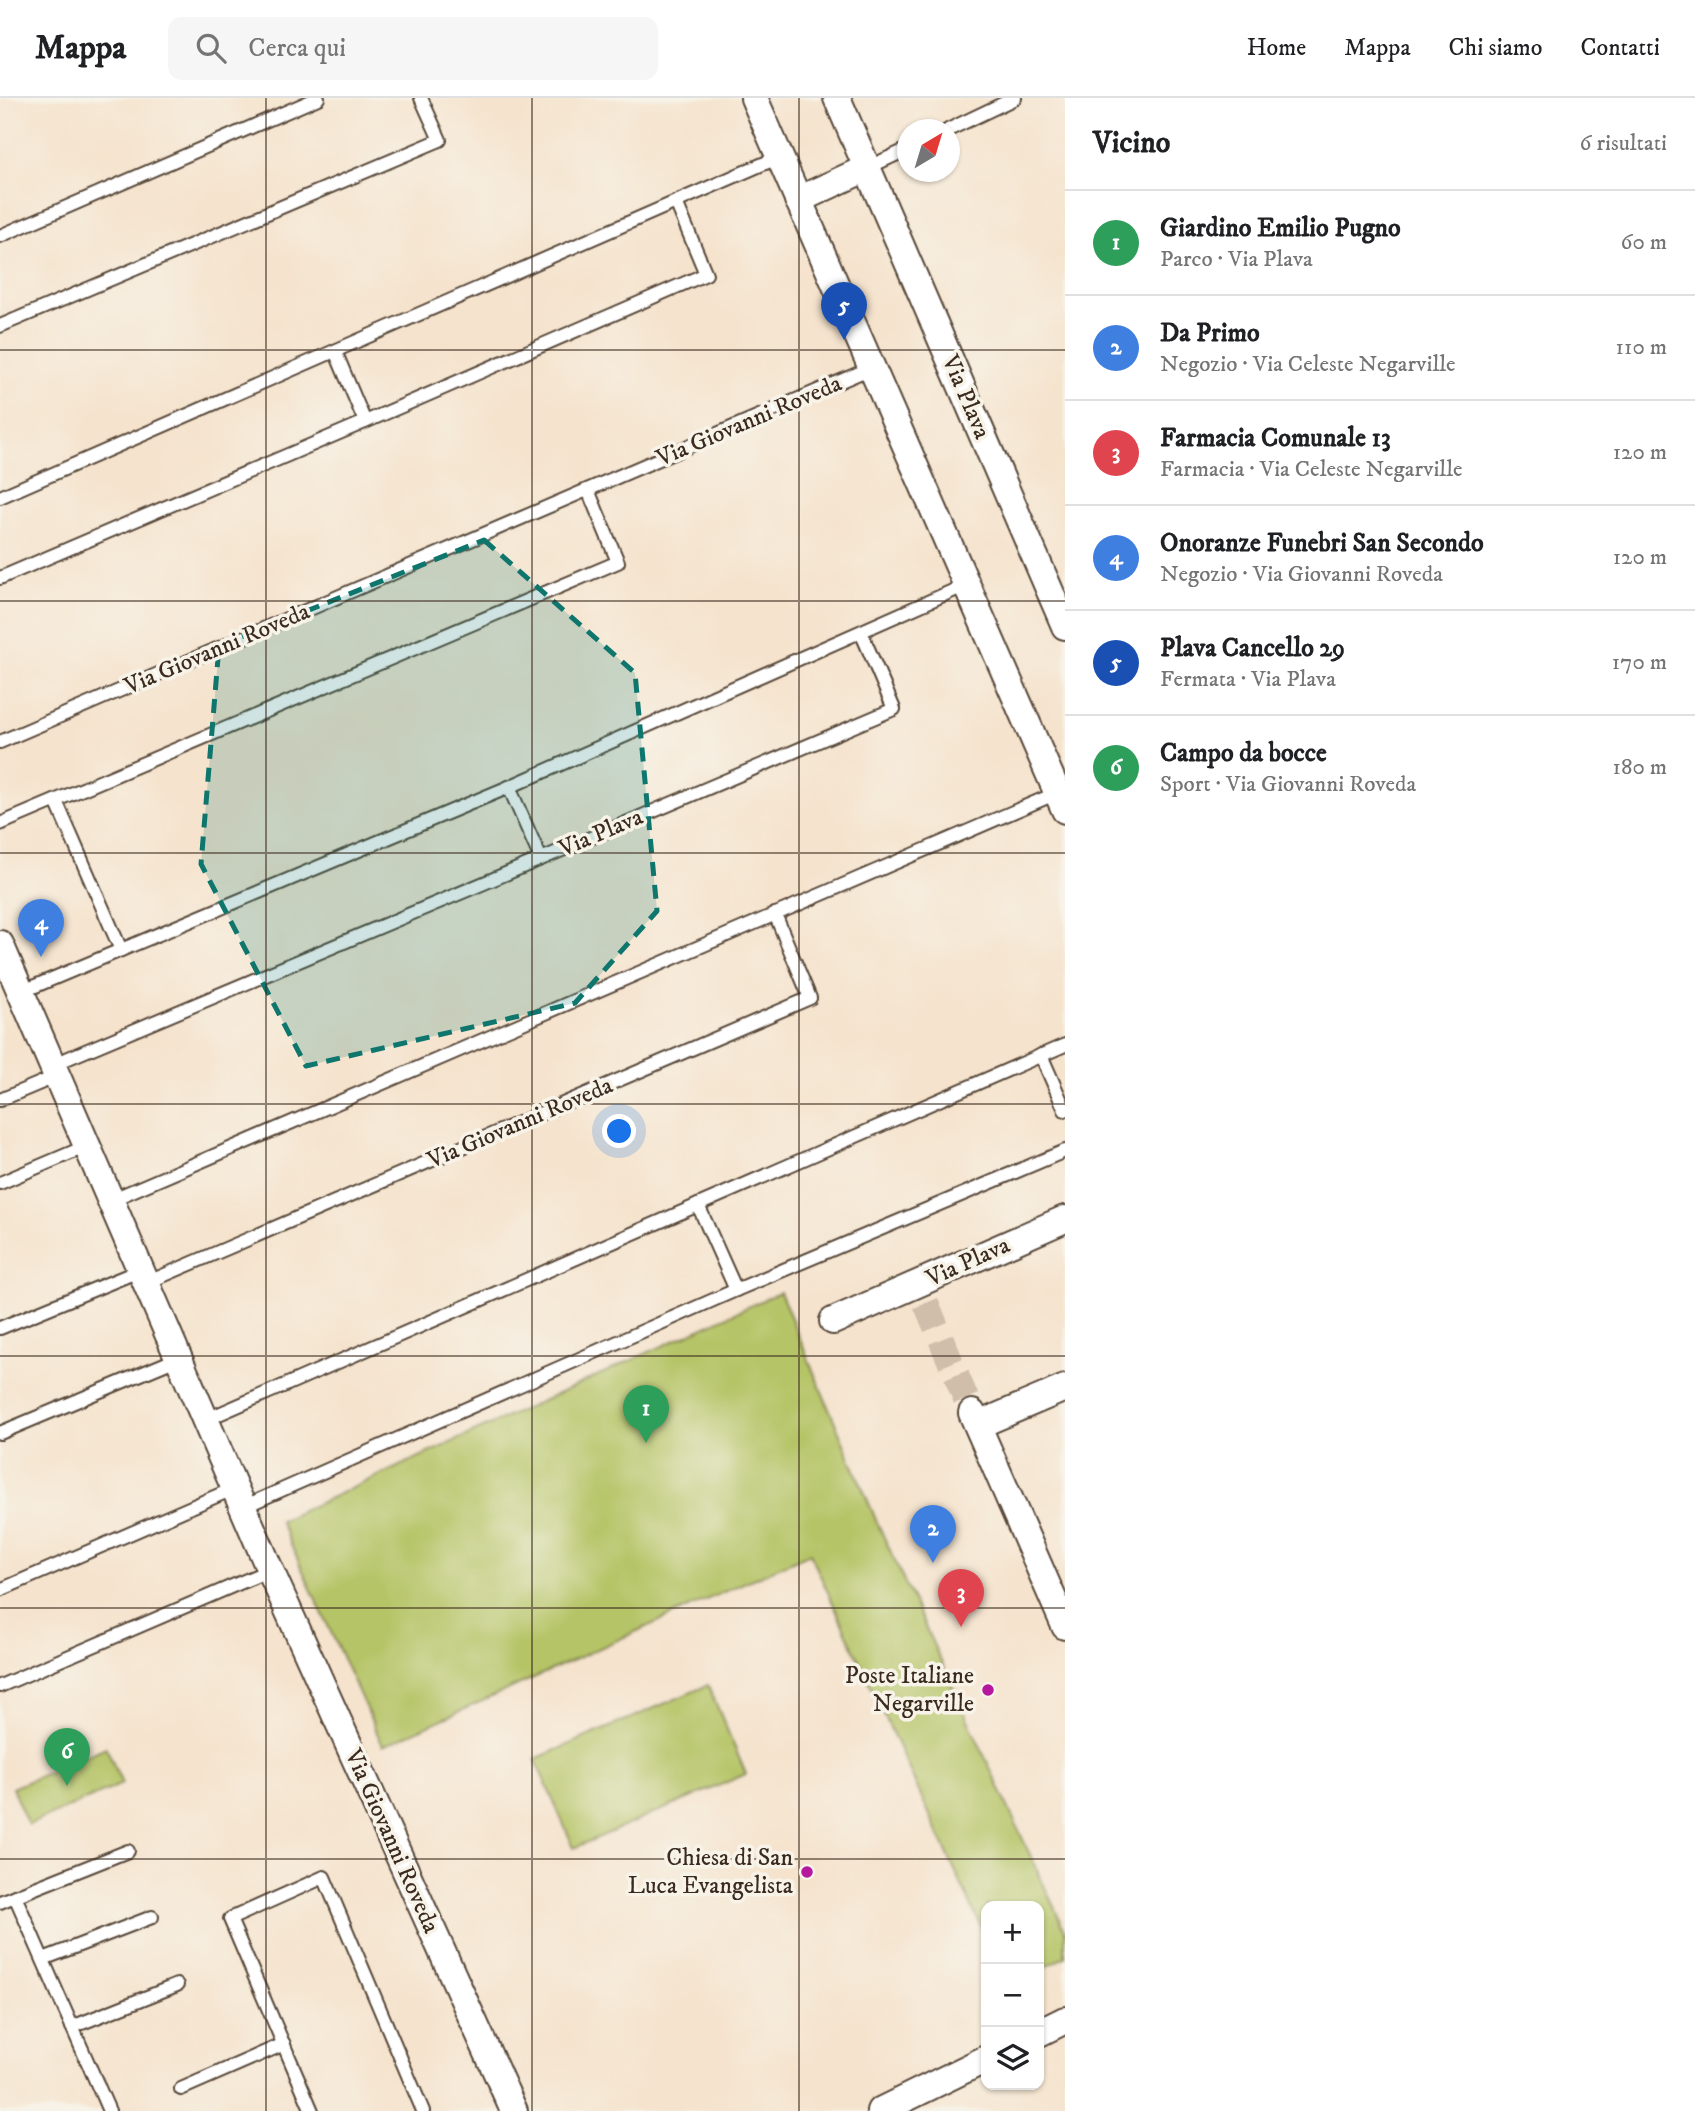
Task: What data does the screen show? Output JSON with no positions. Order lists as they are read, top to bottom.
{
  "streets": {
    "street": ["Via Plava", "Via Giovanni Roveda"]
  },
  "places": ["Poste Italiane Negarville", "Chiesa di San Luca Evangelista"],
  "north": "top right",
  "page": {
    "header": "Mappa",
    "search": "Cerca qui",
    "nav": [
      "Home",
      "Mappa",
      "Chi siamo",
      "Contatti"
    ],
    "heading": ["Vicino", "6 risultati"],
    "list": [
      {
        "mark": "1",
        "name": "Giardino Emilio Pugno",
        "note": "Parco · Via Plava",
        "value": "60 m"
      },
      {
        "mark": "2",
        "name": "Da Primo",
        "note": "Negozio · Via Celeste Negarville",
        "value": "110 m"
      },
      {
        "mark": "3",
        "name": "Farmacia Comunale 13",
        "note": "Farmacia · Via Celeste Negarville",
        "value": "120 m"
      },
      {
        "mark": "4",
        "name": "Onoranze Funebri San Secondo",
        "note": "Negozio · Via Giovanni Roveda",
        "value": "120 m"
      },
      {
        "mark": "5",
        "name": "Plava Cancello 29",
        "note": "Fermata · Via Plava",
        "value": "170 m"
      },
      {
        "mark": "6",
        "name": "Campo da bocce",
        "note": "Sport · Via Giovanni Roveda",
        "value": "180 m"
      }
    ],
    "pins": [
      "5",
      "4",
      "1",
      "2",
      "3",
      "6"
    ],
    "map_buttons": ["+", "−"]
  }
}
